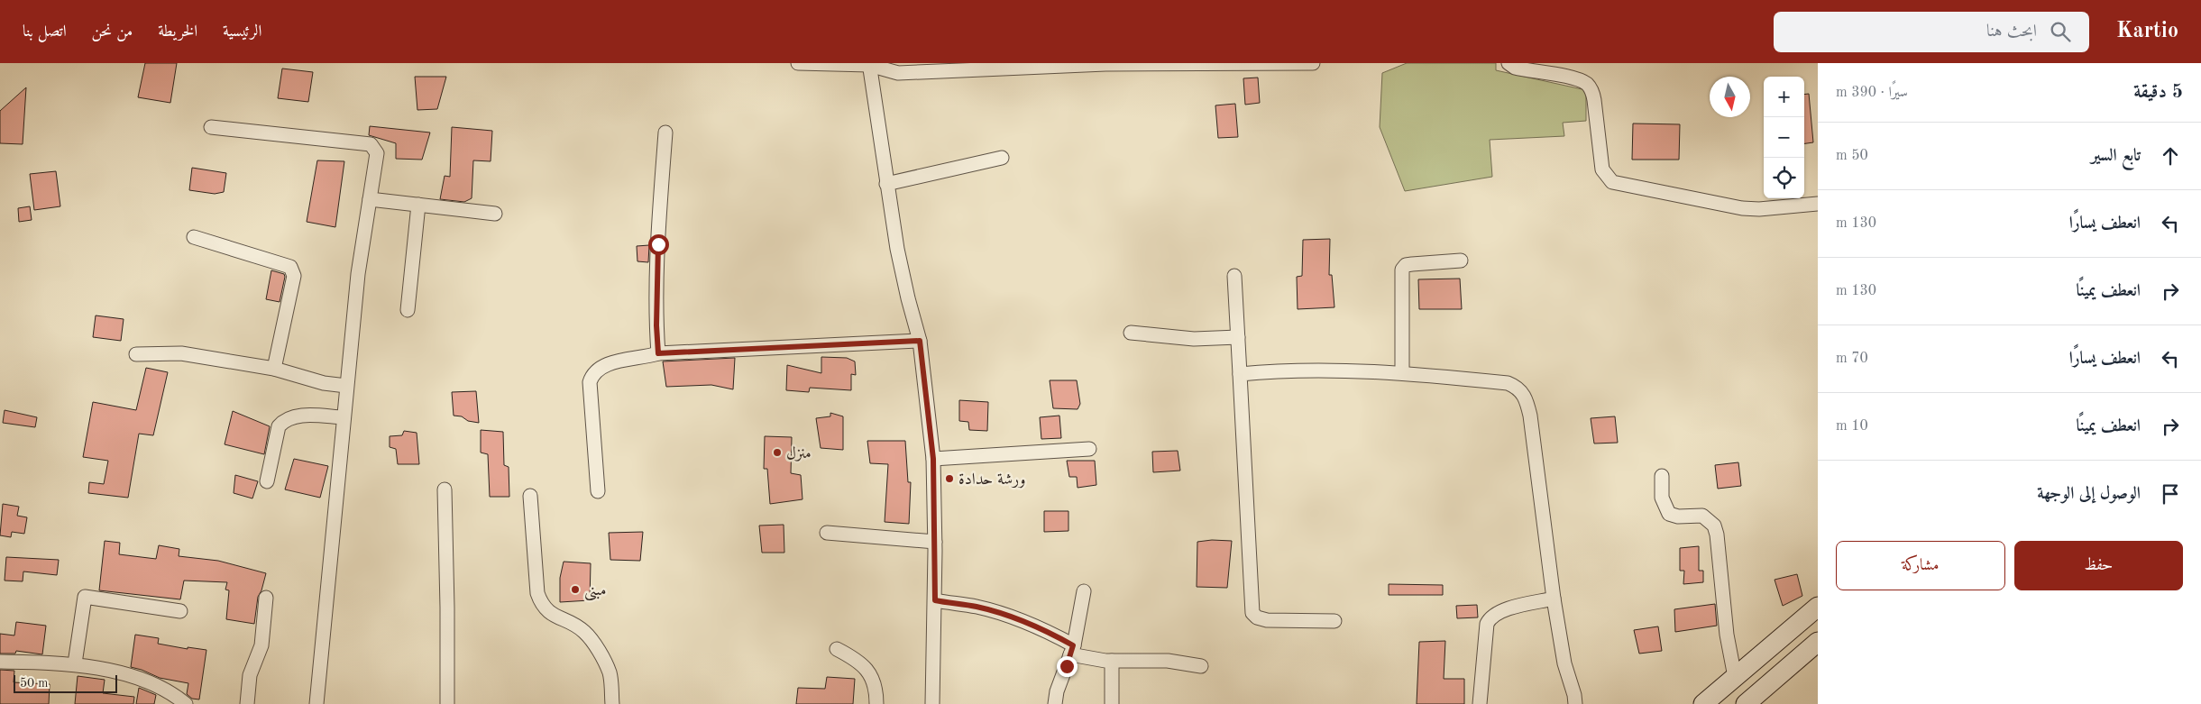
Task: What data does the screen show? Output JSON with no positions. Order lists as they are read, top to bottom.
{
  "places": ["منزل", "ورشة حدادة", "مبنى"],
  "scale_bar": "50 m",
  "north": "bottom",
  "page": {
    "header": "Kartio",
    "search": "ابحث هنا",
    "nav": [
      "الرئيسية",
      "الخريطة",
      "من نحن",
      "اتصل بنا"
    ],
    "heading": ["5 دقيقة", "سيرًا · 390 m"],
    "map_buttons": ["+", "−"],
    "list": [
      ["تابع السير", "50 m"],
      ["انعطف يسارًا", "130 m"],
      ["انعطف يمينًا", "130 m"],
      ["انعطف يسارًا", "70 m"],
      ["انعطف يمينًا", "10 m"],
      "الوصول إلى الوجهة"
    ],
    "buttons": ["حفظ", "مشاركة"],
    "scale": "50 m"
  }
}
